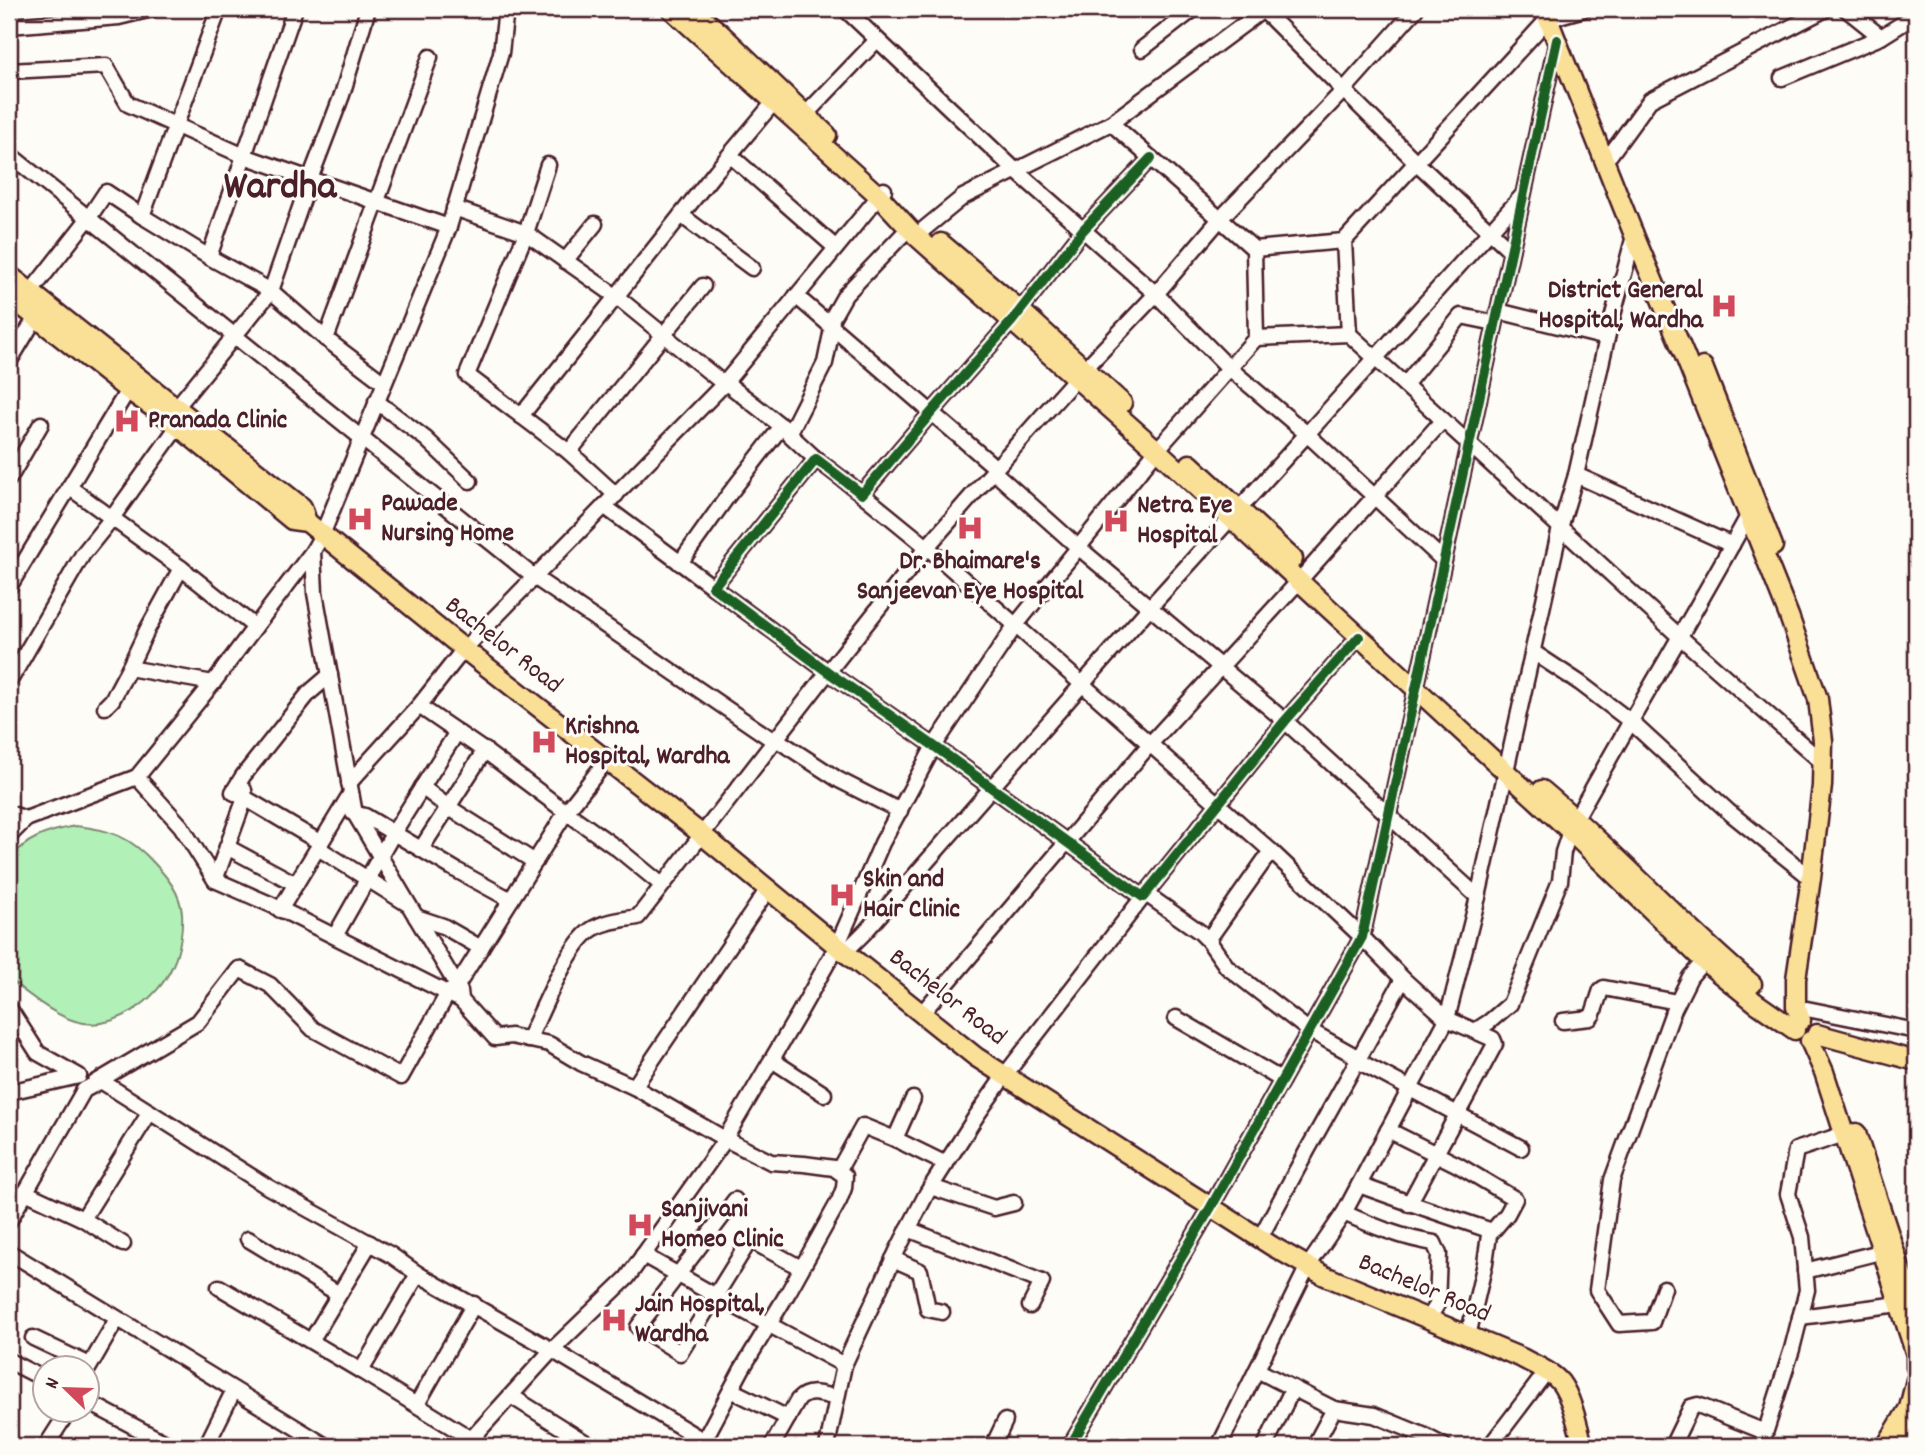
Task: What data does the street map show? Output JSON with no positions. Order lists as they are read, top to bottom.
{
  "streets": {
    "main road": ["Bachelor Road"]
  },
  "districts": ["Wardha"],
  "places": {
    "hospital": [
      "District General Hospital, Wardha",
      "Pranada Clinic",
      "Pawade Nursing Home",
      "Netra Eye Hospital",
      "Dr. Bhaimare's Sanjeevan Eye Hospital",
      "Krishna Hospital, Wardha",
      "Skin and Hair Clinic",
      "Sanjivani Homeo Clinic",
      "Jain Hospital, Wardha"
    ]
  },
  "north": "top left"
}
